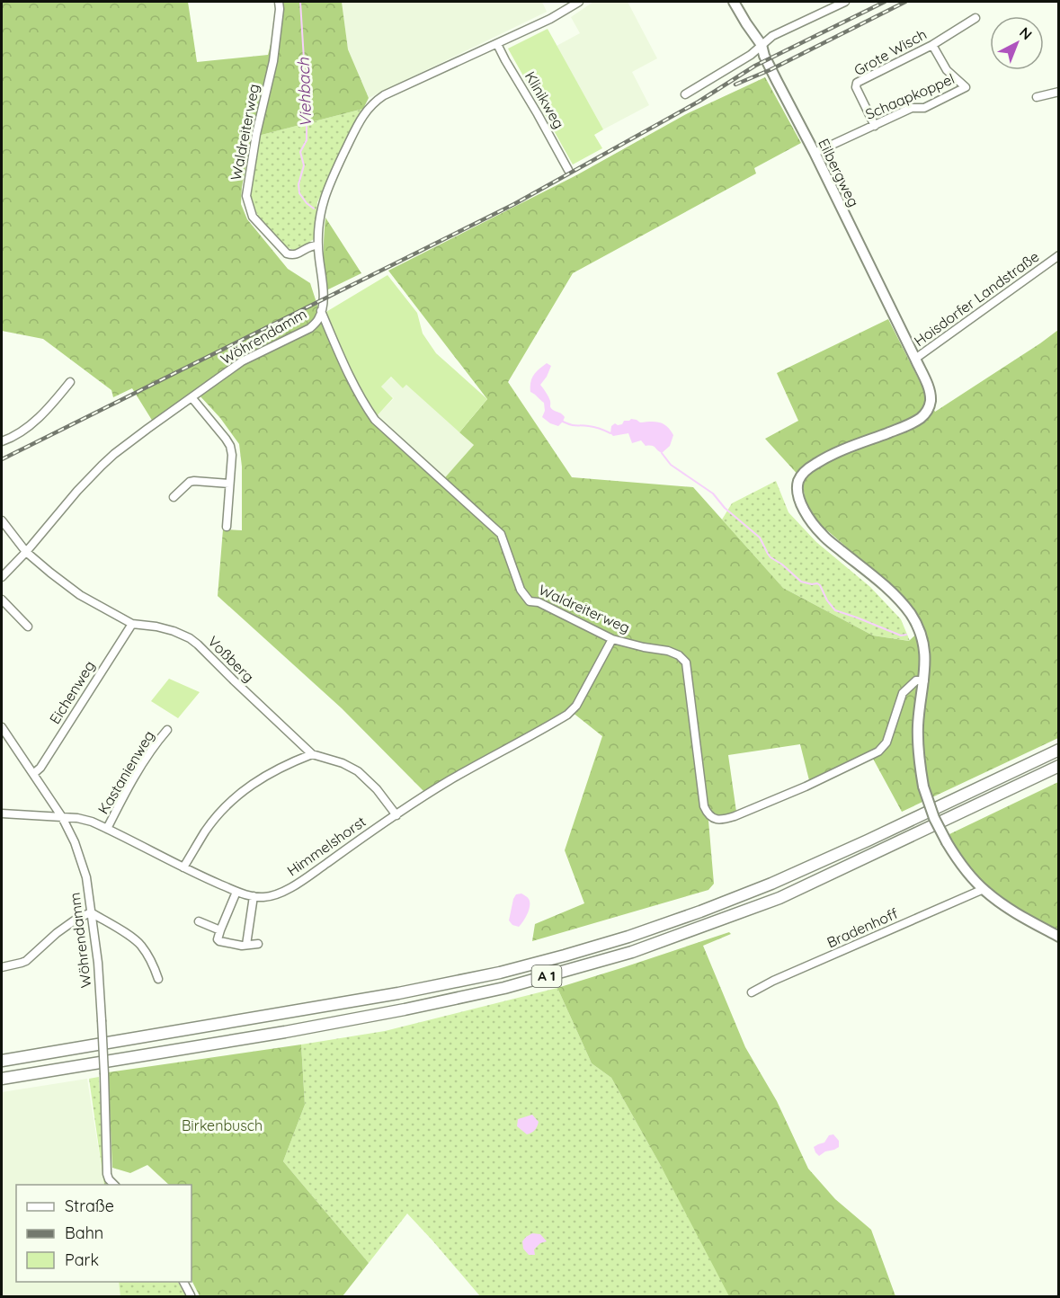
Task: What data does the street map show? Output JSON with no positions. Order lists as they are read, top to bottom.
{
  "streets": {
    "highway": ["A 1"],
    "main road": ["Eilbergweg", "Hoisdorfer Landstraße"],
    "street": [
      "Grote Wisch",
      "Schaapkoppel",
      "Klinikweg",
      "Waldreiterweg",
      "Wöhrendamm",
      "Voßberg",
      "Eichenweg",
      "Kastanienweg",
      "Himmelshorst",
      "Bradenhoff"
    ]
  },
  "crossings": [
    ["Grote Wisch", "Schaapkoppel"],
    ["Schaapkoppel", "Eilbergweg"],
    ["Klinikweg", "Wöhrendamm"],
    ["Waldreiterweg", "Hoisdorfer Landstraße"],
    ["Waldreiterweg", "Wöhrendamm"],
    ["Waldreiterweg", "Himmelshorst"],
    ["Eilbergweg", "Hoisdorfer Landstraße"],
    ["Hoisdorfer Landstraße", "Bradenhoff"],
    ["Wöhrendamm", "Voßberg"],
    ["Wöhrendamm", "Eichenweg"],
    ["Wöhrendamm", "Himmelshorst"],
    ["Voßberg", "Eichenweg"],
    ["Voßberg", "Himmelshorst"],
    ["Kastanienweg", "Himmelshorst"]
  ],
  "water": ["Viehbach"],
  "parks": ["Birkenbusch"],
  "legend": ["Straße", "Bahn", "Park"],
  "north": "top right"
}
